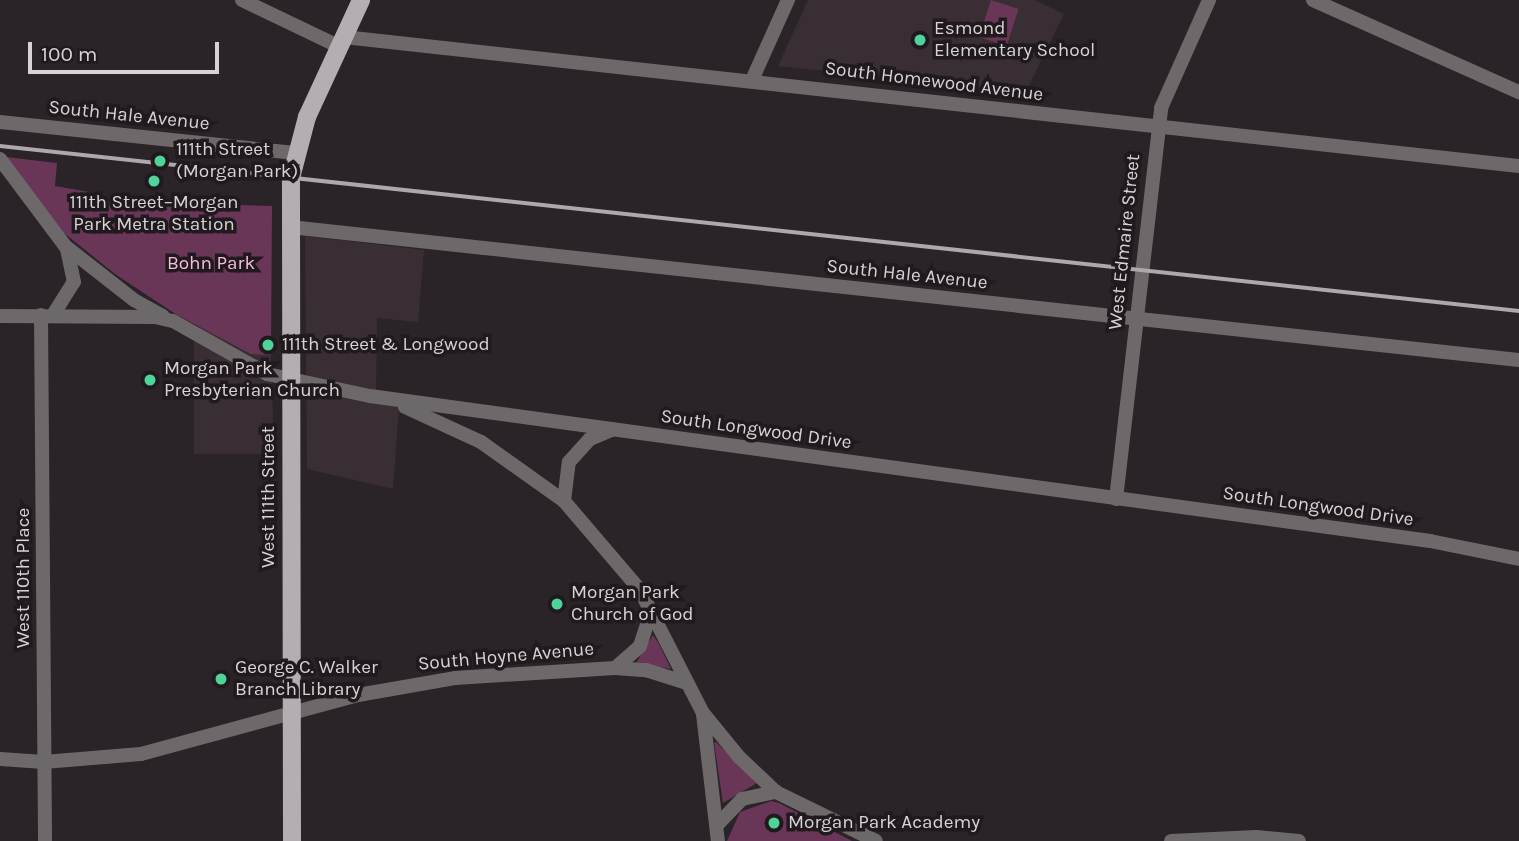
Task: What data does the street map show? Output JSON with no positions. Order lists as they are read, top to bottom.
{
  "streets": {
    "main road": ["West 111th Street"],
    "street": [
      "South Homewood Avenue",
      "South Hale Avenue",
      "West Edmaire Street",
      "South Longwood Drive",
      "West 110th Place",
      "South Hoyne Avenue"
    ]
  },
  "crossings": [
    ["South Homewood Avenue", "West Edmaire Street"],
    ["South Homewood Avenue", "West 111th Street"],
    ["South Hale Avenue", "West Edmaire Street"],
    ["South Hale Avenue", "West 111th Street"],
    ["West Edmaire Street", "South Longwood Drive"],
    ["South Longwood Drive", "West 111th Street"],
    ["South Longwood Drive", "West 110th Place"],
    ["West 111th Street", "South Hoyne Avenue"],
    ["West 110th Place", "South Hoyne Avenue"]
  ],
  "parks": ["Bohn Park"],
  "places": [
    "Esmond Elementary School",
    "111th Street (Morgan Park)",
    "111th Street–Morgan Park Metra Station",
    "111th Street & Longwood",
    "Morgan Park Presbyterian Church",
    "Morgan Park Church of God",
    "George C. Walker Branch Library",
    "Morgan Park Academy"
  ],
  "scale_bar": "100 m"
}
